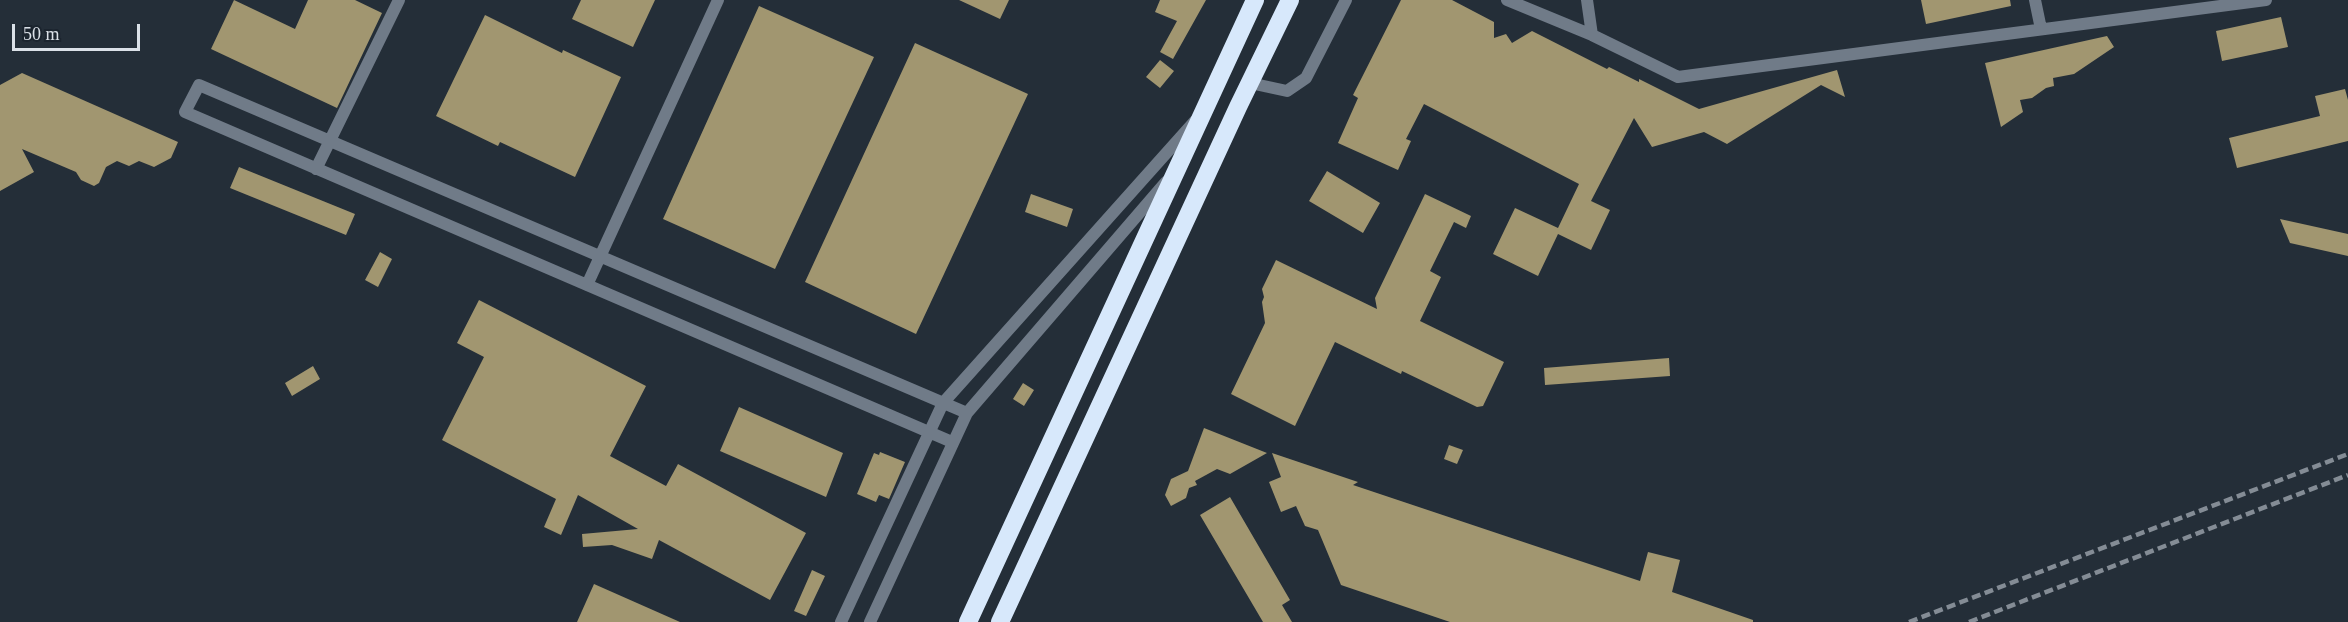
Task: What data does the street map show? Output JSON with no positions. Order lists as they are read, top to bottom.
{
  "scale_bar": "50 m"
}
